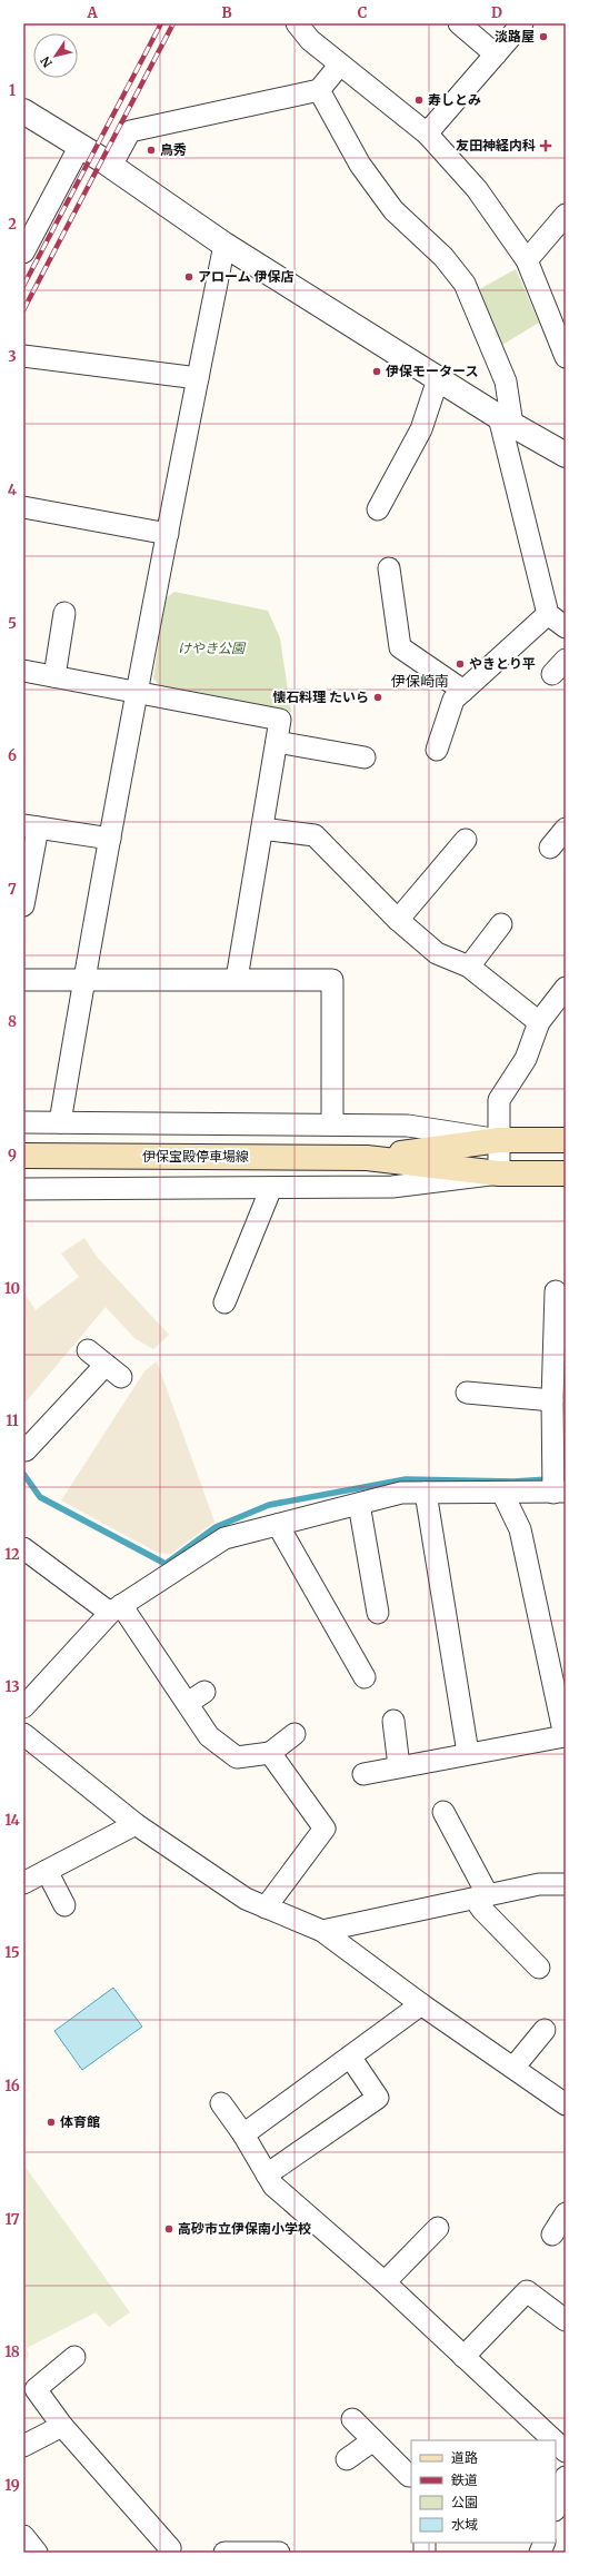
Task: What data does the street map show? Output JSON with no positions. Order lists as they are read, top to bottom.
{
  "streets": {
    "main road": ["伊保宝殿停車場線"]
  },
  "districts": ["伊保崎南"],
  "parks": ["けやき公園"],
  "places": {
    "other": [
      "淡路屋",
      "寿しとみ",
      "鳥秀",
      "アローム 伊保店",
      "伊保モータース",
      "やきとり平",
      "懐石料理 たいら",
      "体育館",
      "高砂市立伊保南小学校"
    ],
    "health": ["友田神経内科"]
  },
  "legend": [
    "道路",
    "鉄道",
    "公園",
    "水域"
  ],
  "north": "bottom left",
  "grid": {
    "columns": [
      "A",
      "B",
      "C",
      "D"
    ],
    "rows": [
      "1",
      "2",
      "3",
      "4",
      "5",
      "6",
      "7",
      "8",
      "9",
      "10",
      "11",
      "12",
      "13",
      "14",
      "15",
      "16",
      "17",
      "18",
      "19"
    ]
  }
}
